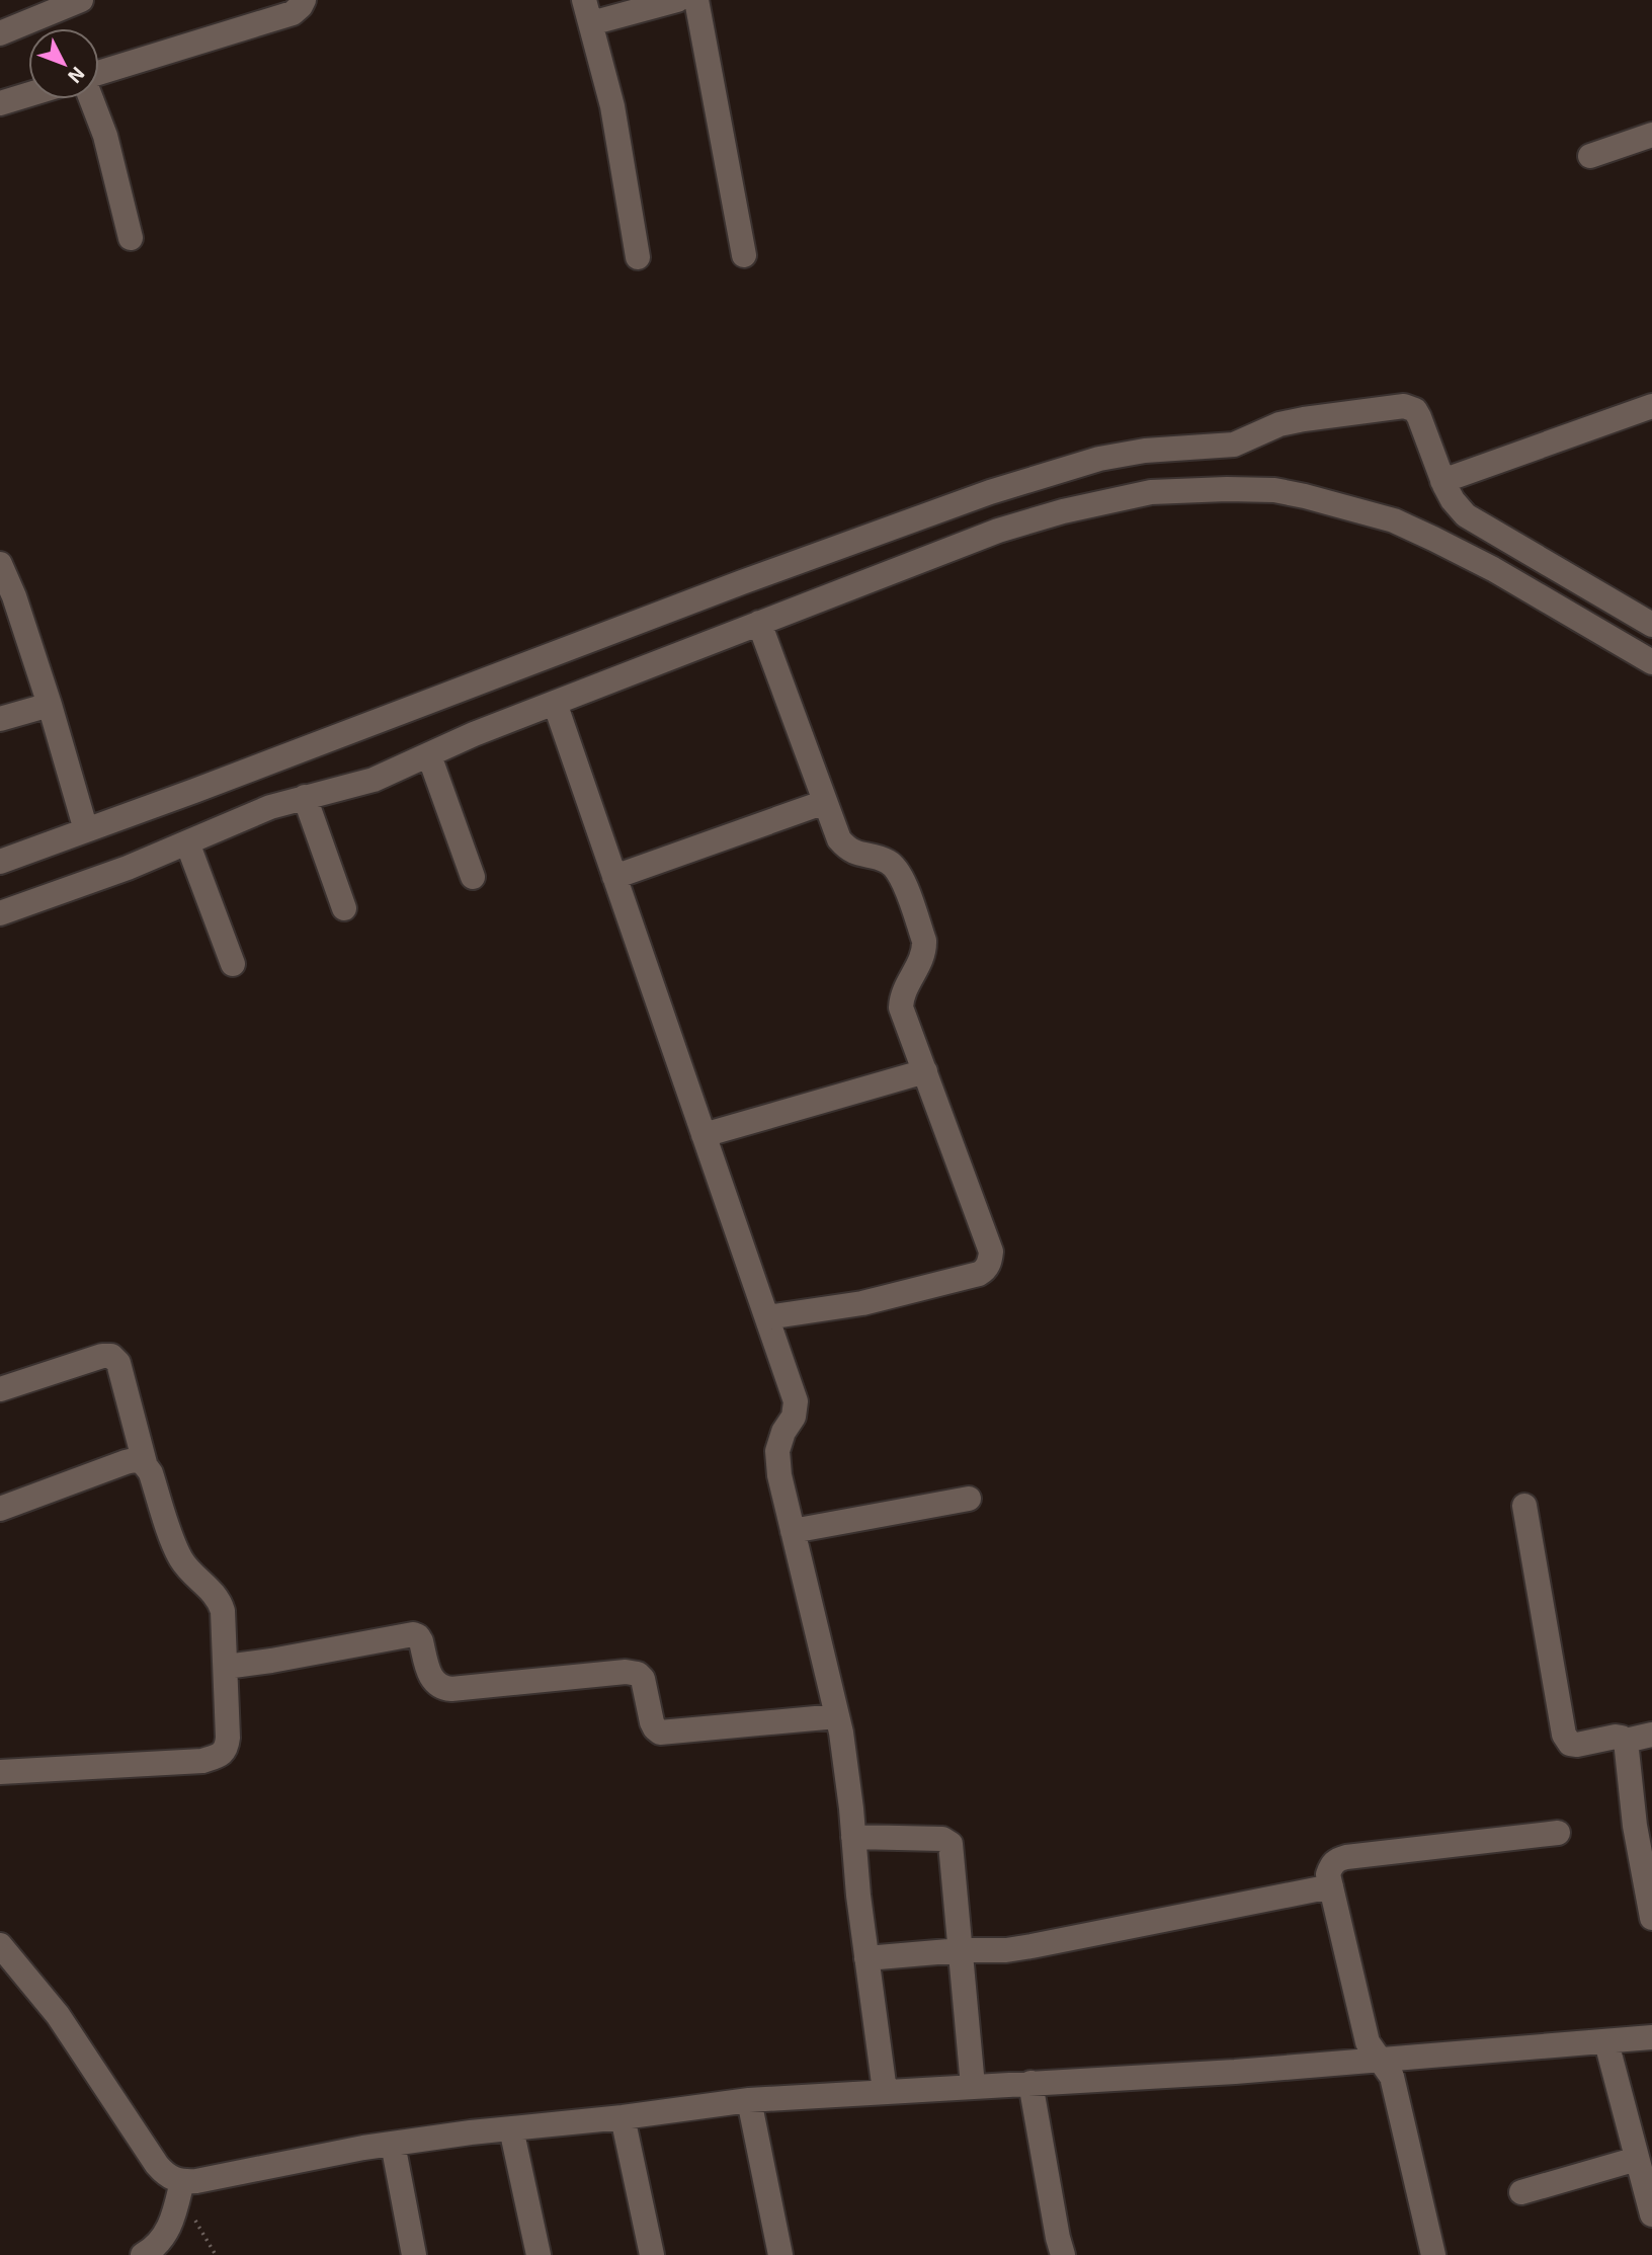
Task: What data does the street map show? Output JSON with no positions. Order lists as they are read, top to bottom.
{
  "north": "bottom right"
}
